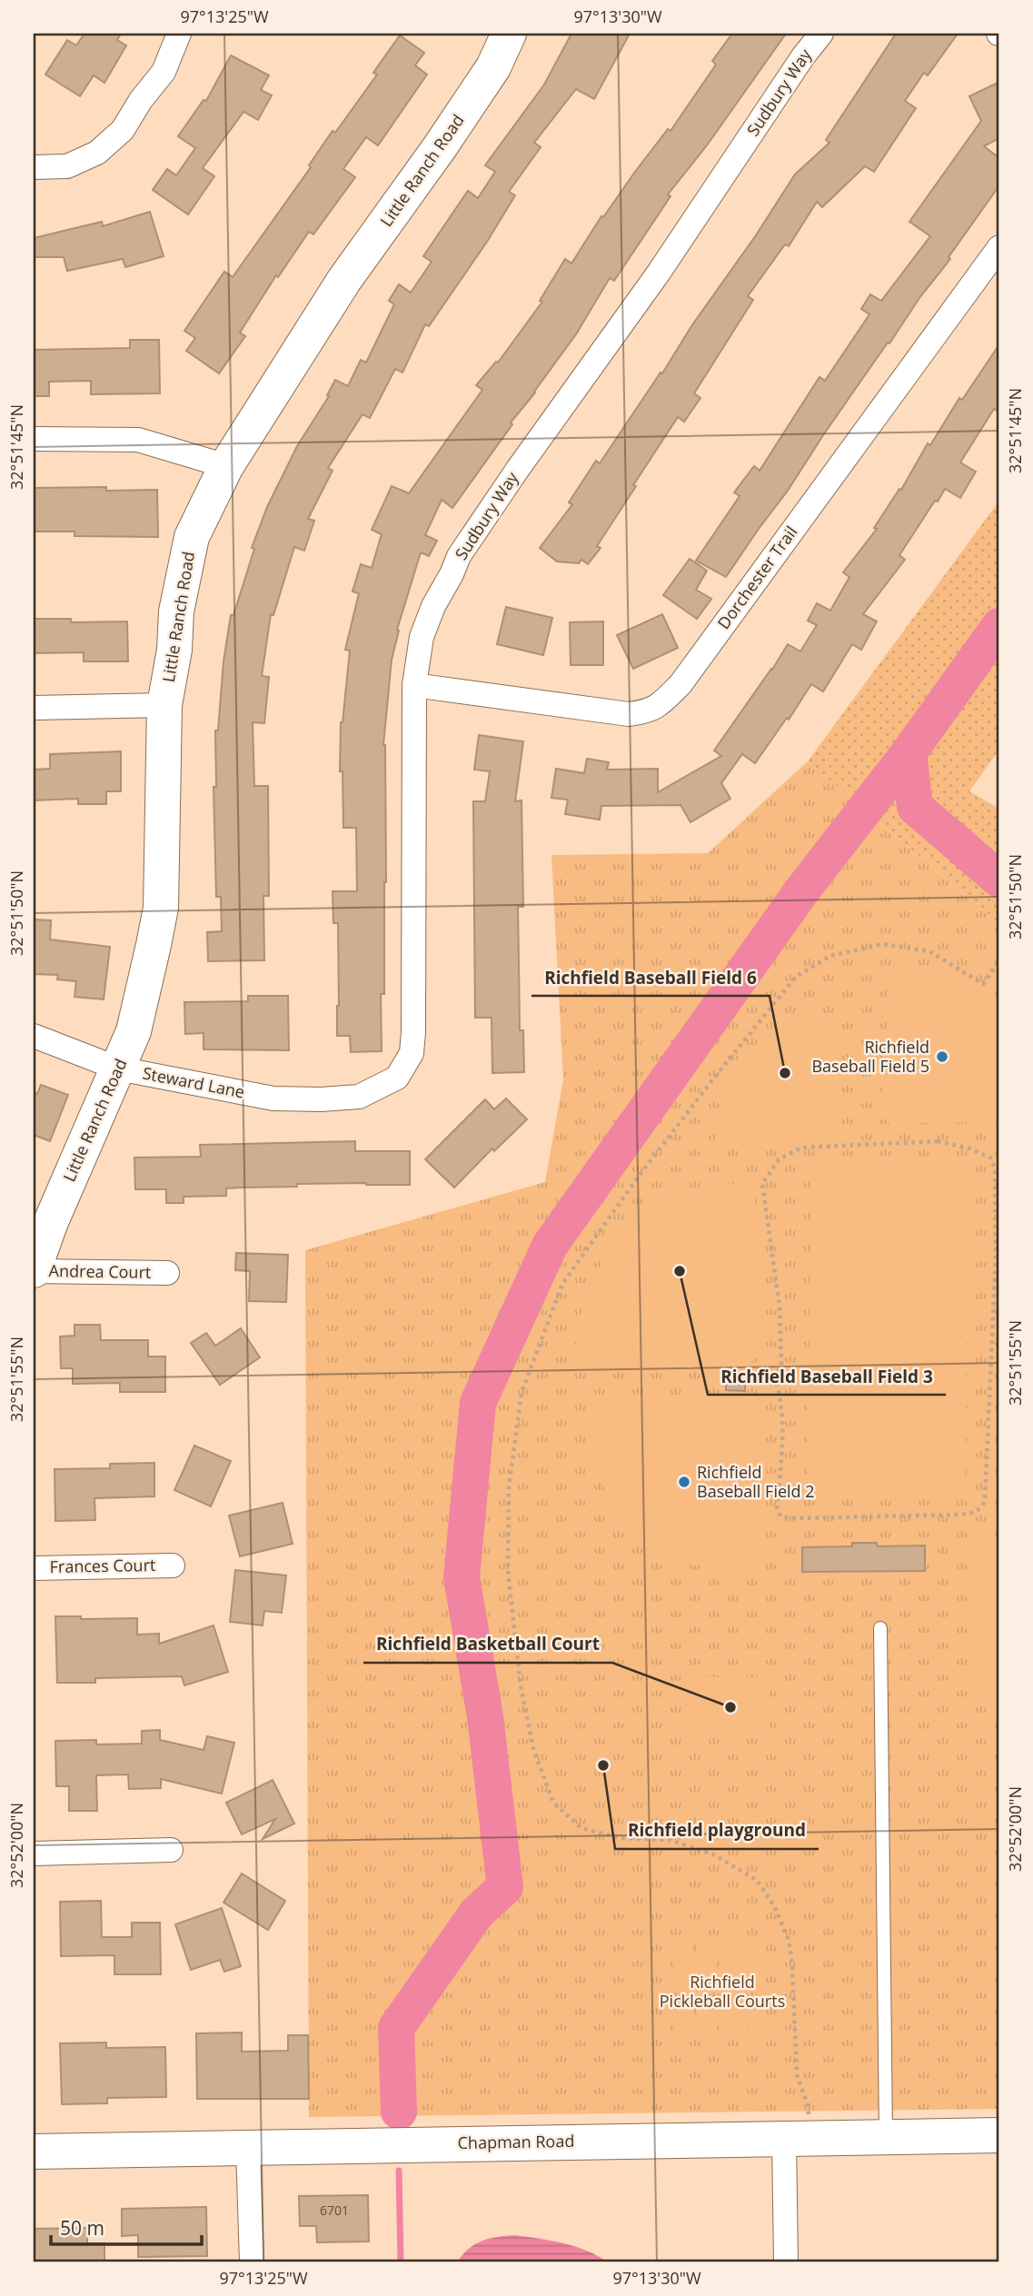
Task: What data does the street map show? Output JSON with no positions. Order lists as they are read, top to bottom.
{
  "streets": {
    "street": [
      "Sudbury Way",
      "Little Ranch Road",
      "Dorchester Trail",
      "Steward Lane",
      "Andrea Court",
      "Frances Court",
      "Chapman Road"
    ]
  },
  "crossings": [
    ["Sudbury Way", "Dorchester Trail"],
    ["Sudbury Way", "Steward Lane"],
    ["Little Ranch Road", "Steward Lane"],
    ["Little Ranch Road", "Andrea Court"]
  ],
  "parks": ["Richfield Pickleball Courts"],
  "places": [
    "Richfield Baseball Field 5",
    "Richfield Baseball Field 6",
    "Richfield Baseball Field 3",
    "Richfield Baseball Field 2",
    "Richfield Basketball Court",
    "Richfield playground"
  ],
  "house_numbers": ["6701"],
  "scale_bar": "50 m",
  "coordinates": [
    "97°13'25\"W",
    "97°13'30\"W",
    "32°51'45\"N",
    "32°51'50\"N",
    "32°51'55\"N",
    "32°52'00\"N"
  ]
}
